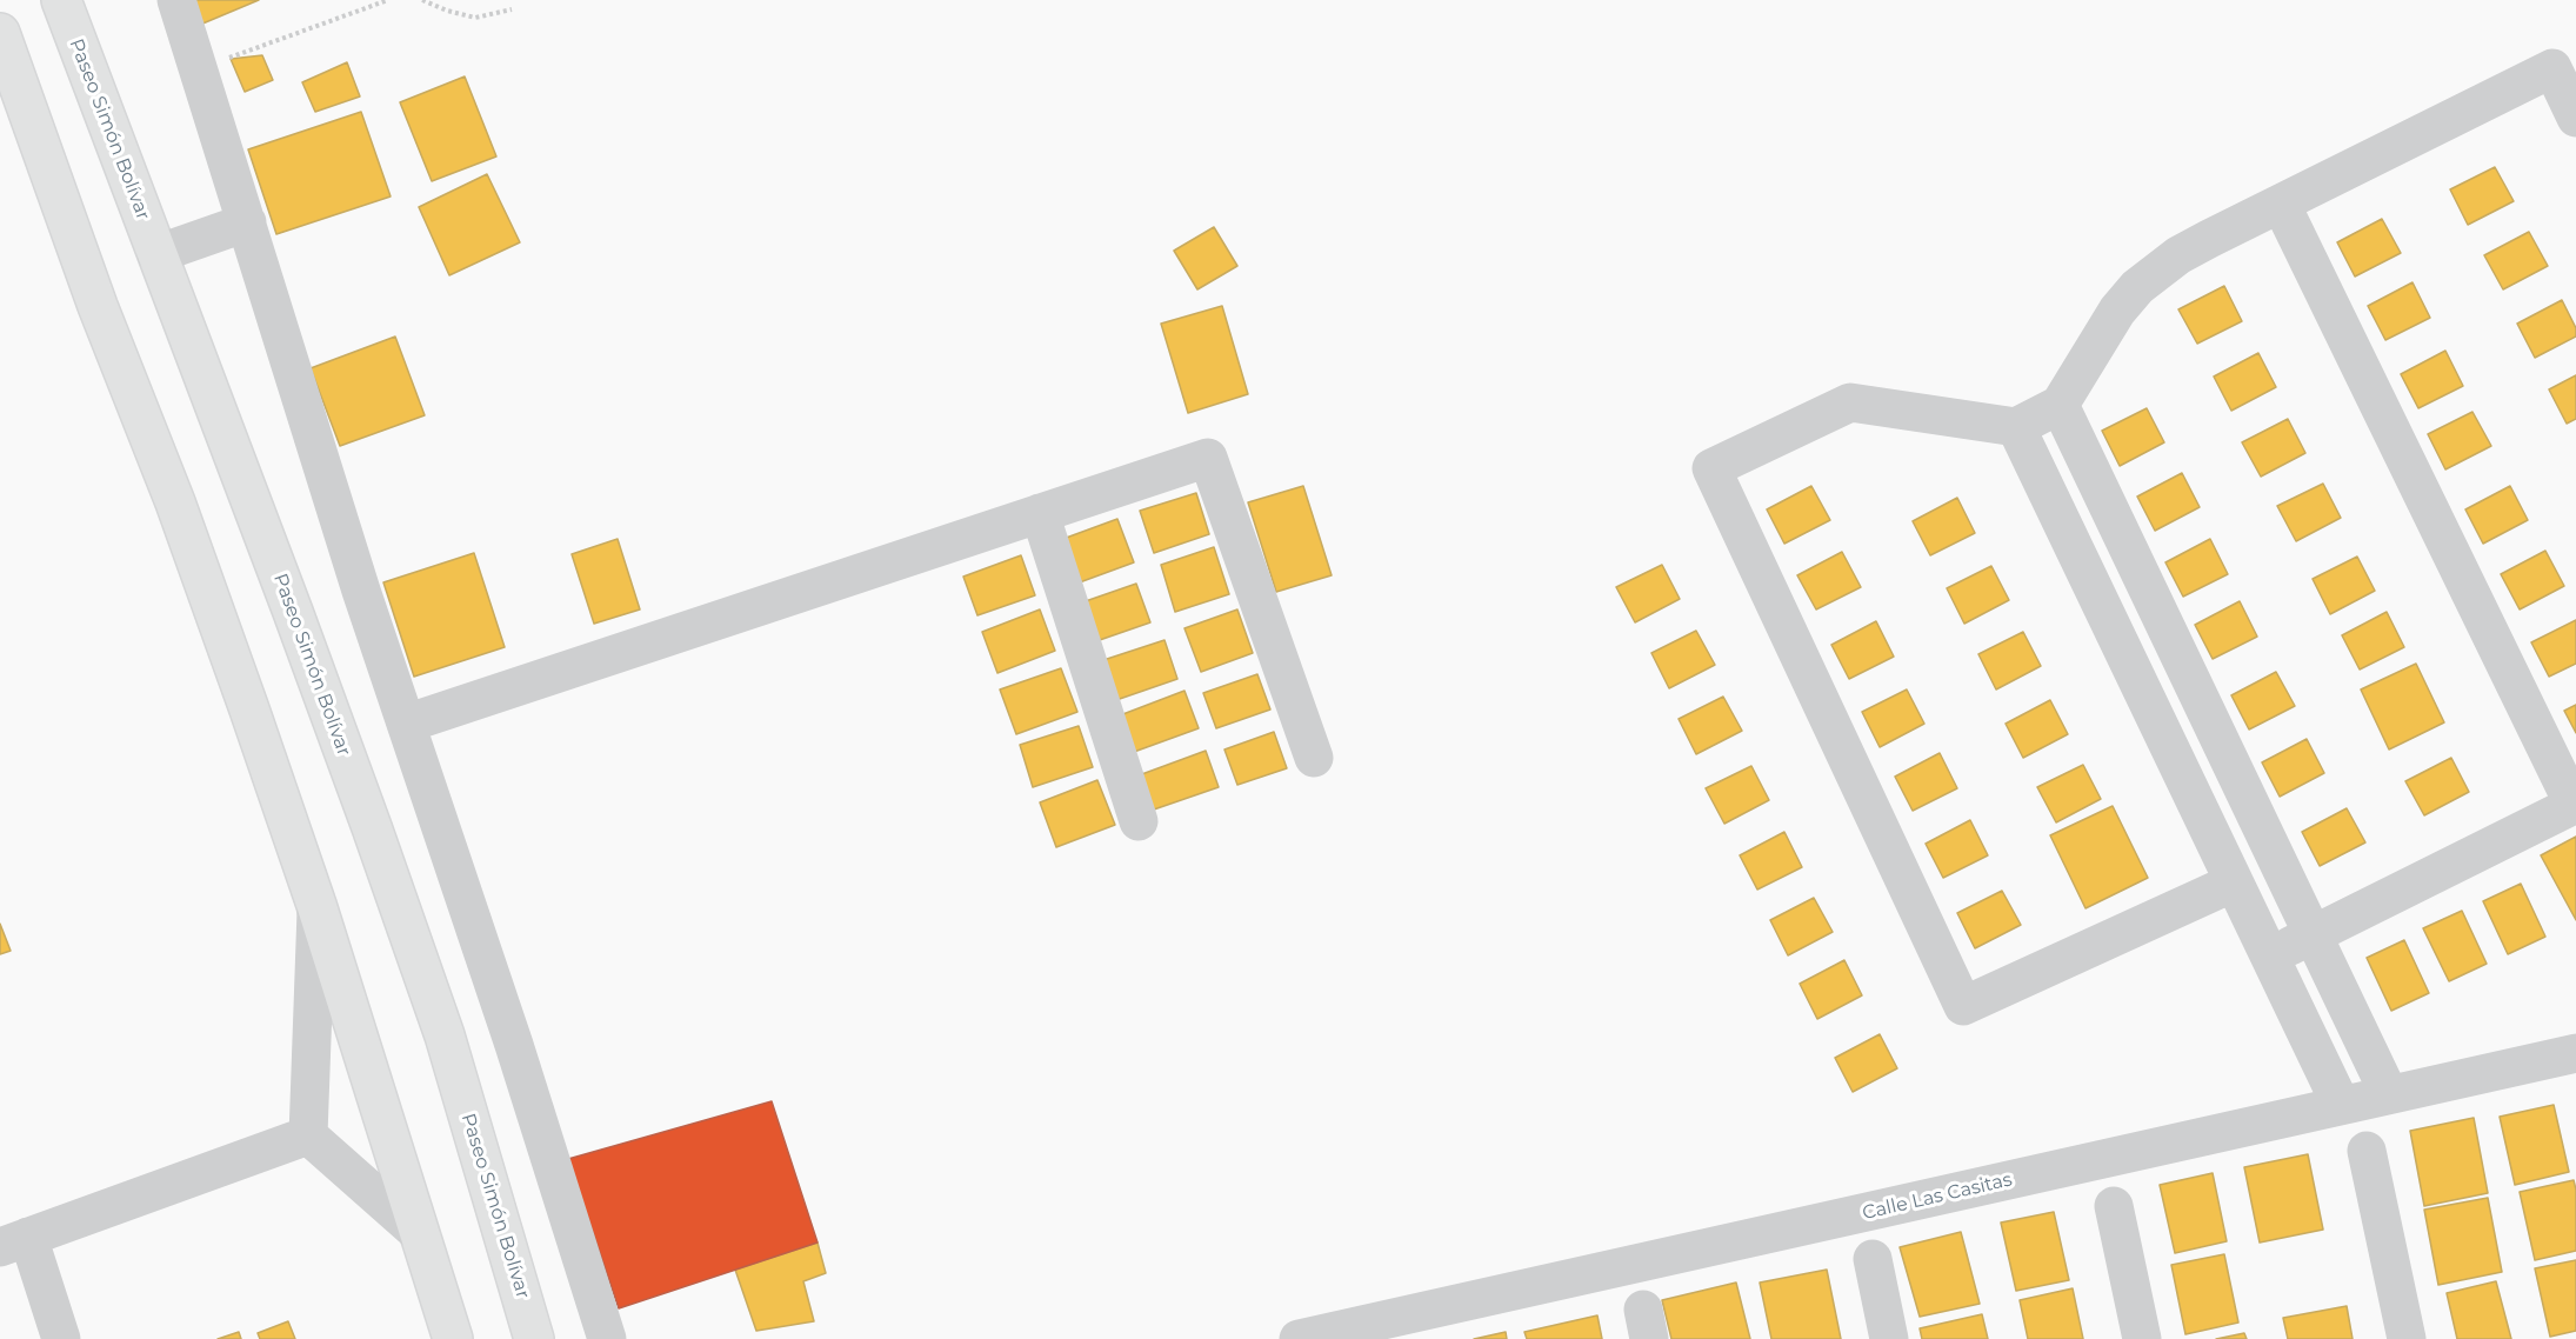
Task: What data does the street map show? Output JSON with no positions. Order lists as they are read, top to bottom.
{
  "streets": {
    "main road": ["Paseo Simón Bolívar"],
    "street": ["Calle Las Casitas"]
  }
}
